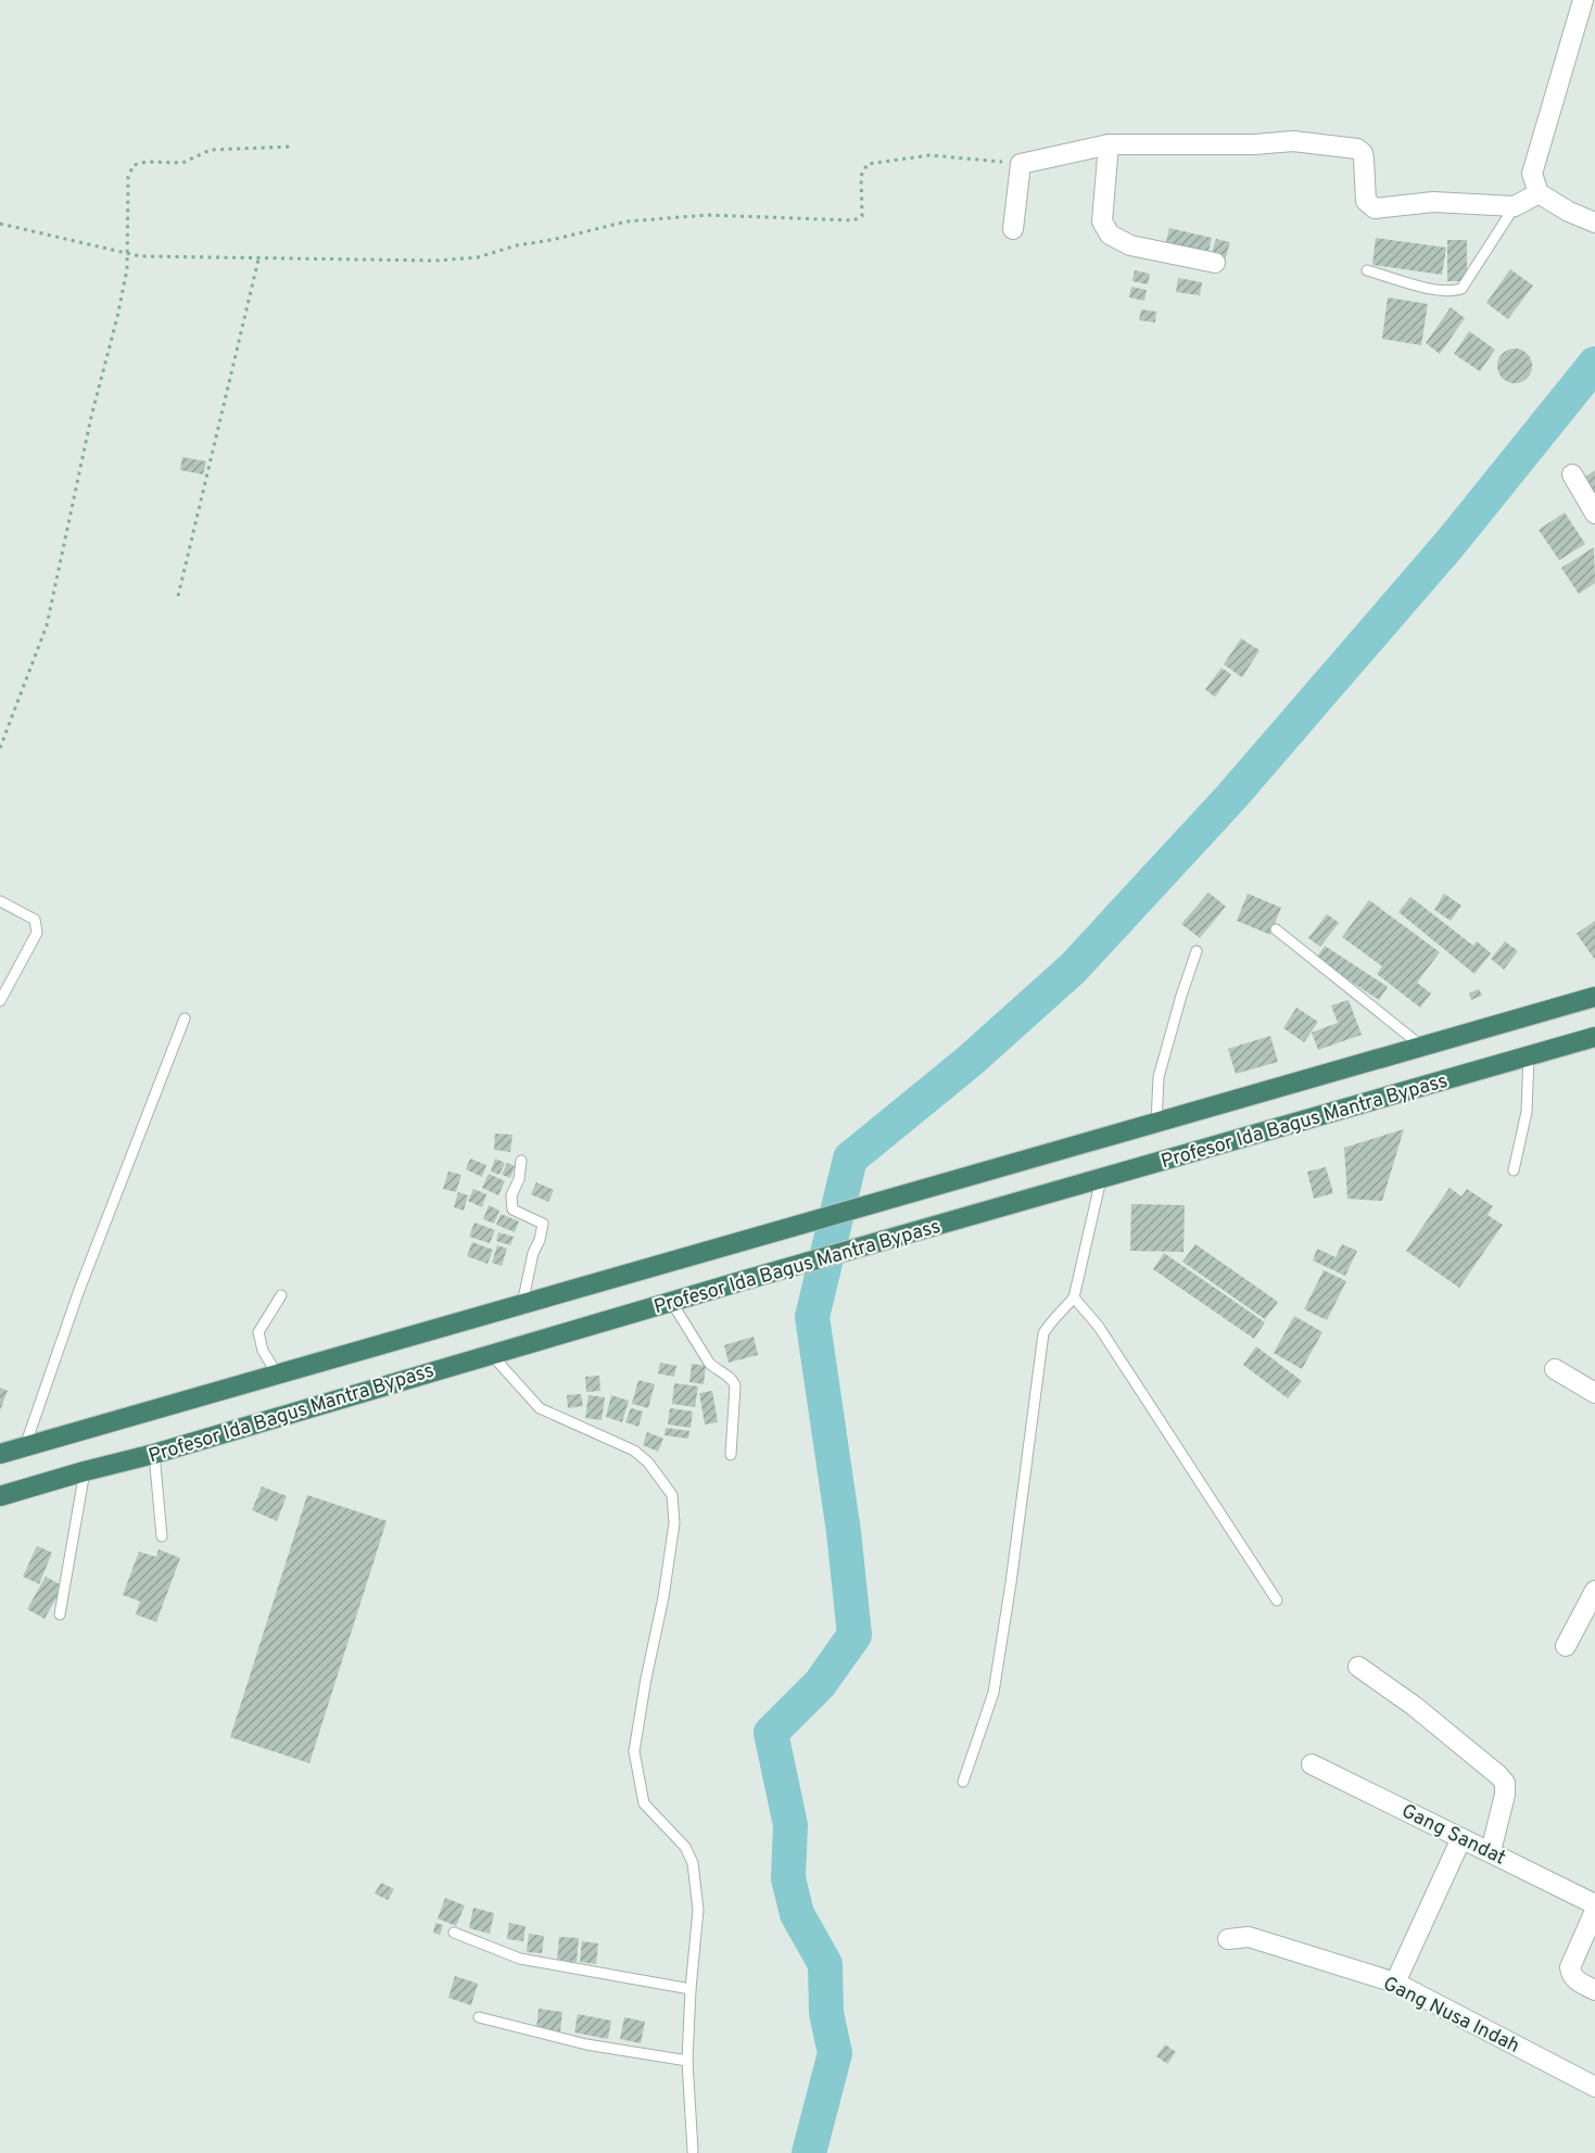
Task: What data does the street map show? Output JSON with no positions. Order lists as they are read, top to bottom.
{
  "streets": {
    "highway": ["Profesor Ida Bagus Mantra Bypass"],
    "street": ["Gang Sandat", "Gang Nusa Indah"]
  }
}
